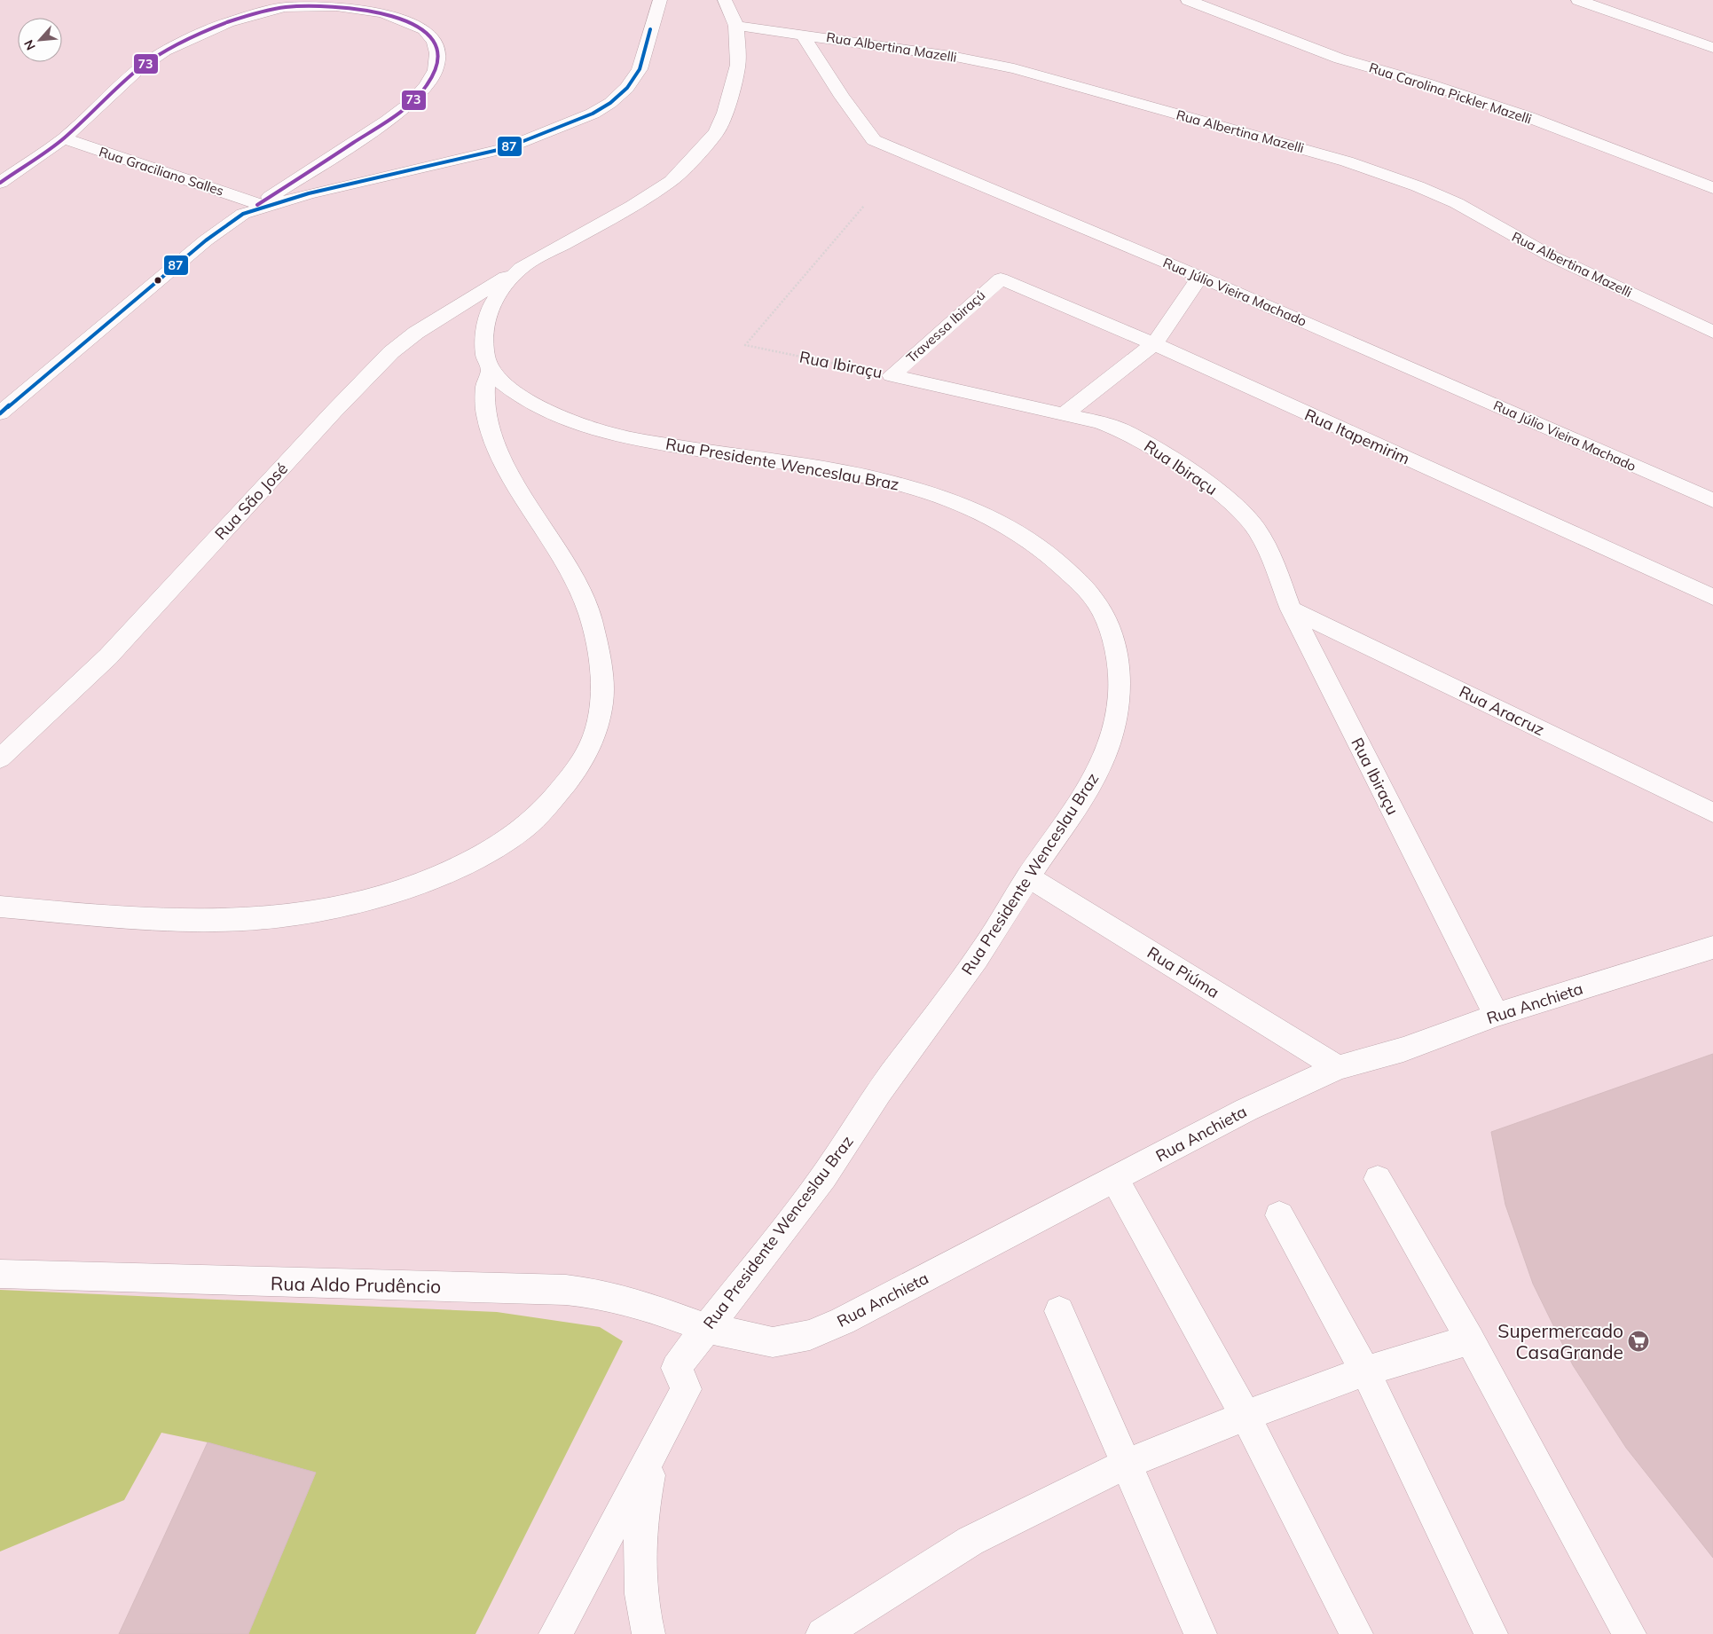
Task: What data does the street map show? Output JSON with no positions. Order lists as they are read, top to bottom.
{
  "streets": {
    "street": [
      "Rua Albertina Mazelli",
      "Rua Carolina Pickler Mazelli",
      "Rua Graciliano Salles",
      "Rua Júlio Vieira Machado",
      "Travessa Ibiraçú",
      "Rua Ibiraçu",
      "Rua Itapemirim",
      "Rua Presidente Wenceslau Braz",
      "Rua São José",
      "Rua Aracruz",
      "Rua Piúma",
      "Rua Anchieta",
      "Rua Aldo Prudêncio"
    ]
  },
  "crossings": [
    ["Rua Albertina Mazelli", "Rua Júlio Vieira Machado"],
    ["Rua Albertina Mazelli", "Rua Presidente Wenceslau Braz"],
    ["Travessa Ibiraçú", "Rua Ibiraçu"],
    ["Travessa Ibiraçú", "Rua Itapemirim"],
    ["Rua Ibiraçu", "Rua Aracruz"],
    ["Rua Ibiraçu", "Rua Anchieta"],
    ["Rua Presidente Wenceslau Braz", "Rua São José"],
    ["Rua Presidente Wenceslau Braz", "Rua Piúma"],
    ["Rua Presidente Wenceslau Braz", "Rua Anchieta"],
    ["Rua Presidente Wenceslau Braz", "Rua Aldo Prudêncio"],
    ["Rua Piúma", "Rua Anchieta"],
    ["Rua Anchieta", "Rua Aldo Prudêncio"]
  ],
  "places": {
    "supermarket": ["Supermercado CasaGrande"]
  },
  "lines": ["transit line 73", "transit line 87"],
  "north": "bottom left"
}
